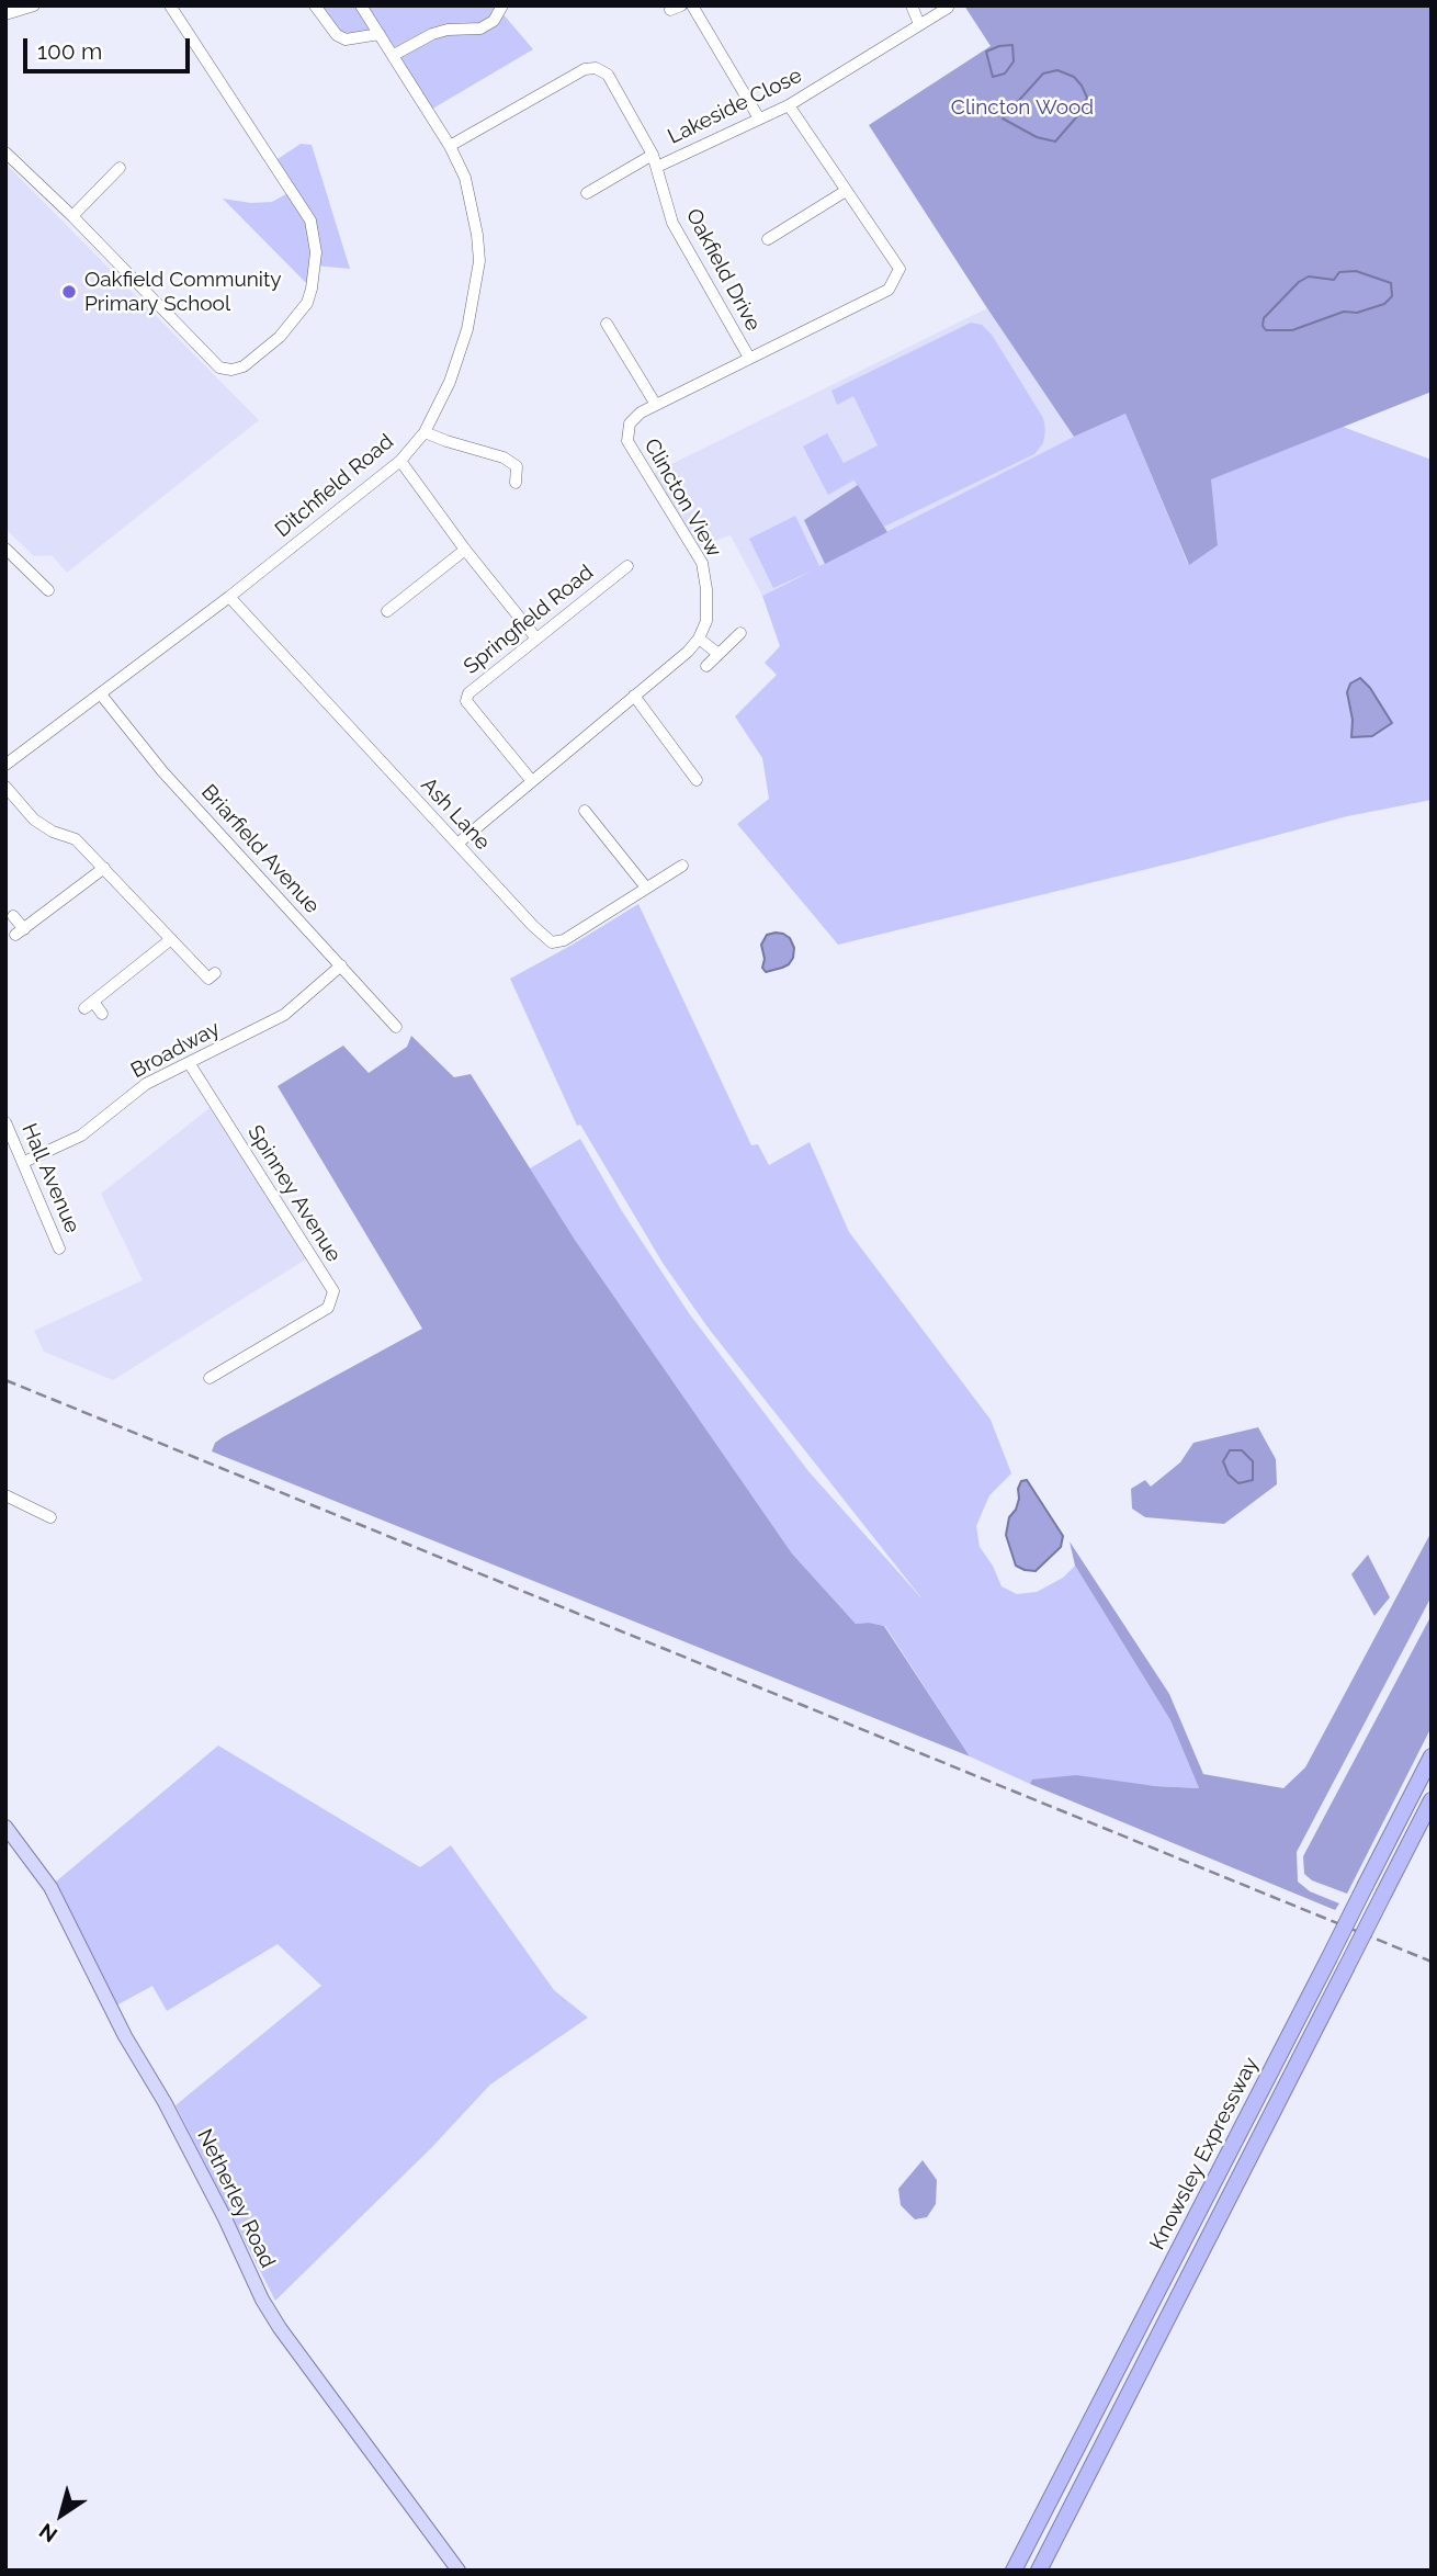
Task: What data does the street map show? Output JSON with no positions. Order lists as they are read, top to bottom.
{
  "streets": {
    "highway": ["Knowsley Expressway"],
    "main road": ["Netherley Road"],
    "street": [
      "Lakeside Close",
      "Oakfield Drive",
      "Ditchfield Road",
      "Clincton View",
      "Springfield Road",
      "Ash Lane",
      "Briarfield Avenue",
      "Broadway",
      "Hall Avenue",
      "Spinney Avenue"
    ]
  },
  "crossings": [
    ["Lakeside Close", "Oakfield Drive"],
    ["Lakeside Close", "Clincton View"],
    ["Oakfield Drive", "Ditchfield Road"],
    ["Oakfield Drive", "Clincton View"],
    ["Ditchfield Road", "Ash Lane"],
    ["Ditchfield Road", "Briarfield Avenue"],
    ["Briarfield Avenue", "Broadway"],
    ["Broadway", "Hall Avenue"],
    ["Broadway", "Spinney Avenue"]
  ],
  "parks": ["Clincton Wood"],
  "places": ["Oakfield Community Primary School"],
  "scale_bar": "100 m",
  "north": "bottom left"
}
